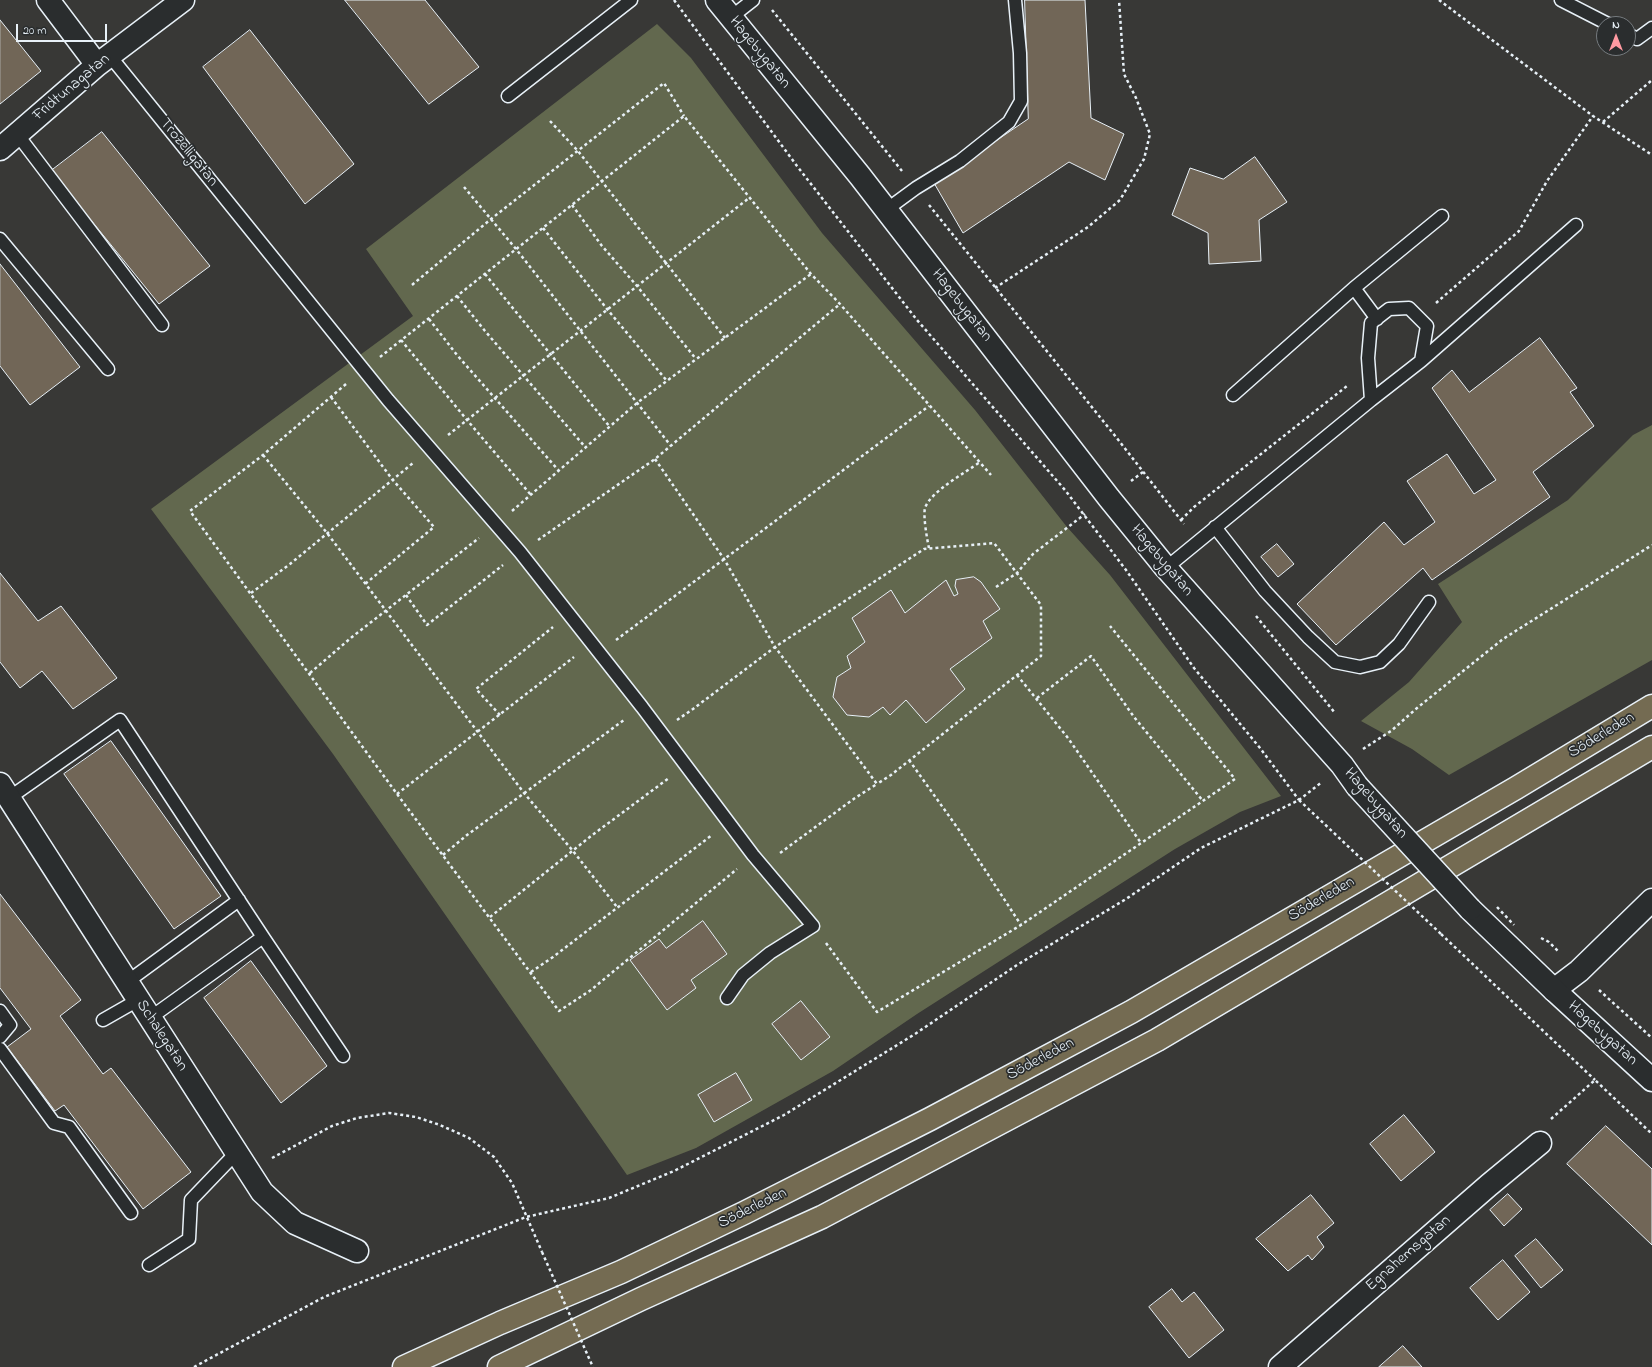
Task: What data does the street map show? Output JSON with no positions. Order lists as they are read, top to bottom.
{
  "streets": {
    "highway": ["Söderleden"],
    "street": [
      "Hagebygatan",
      "Fridtunagatan",
      "Trozelligatan",
      "Schalegatan",
      "Egnahemsgatan"
    ]
  },
  "crossings": [
    ["Fridtunagatan", "Trozelligatan"]
  ],
  "scale_bar": "20 m",
  "north": "top"
}
